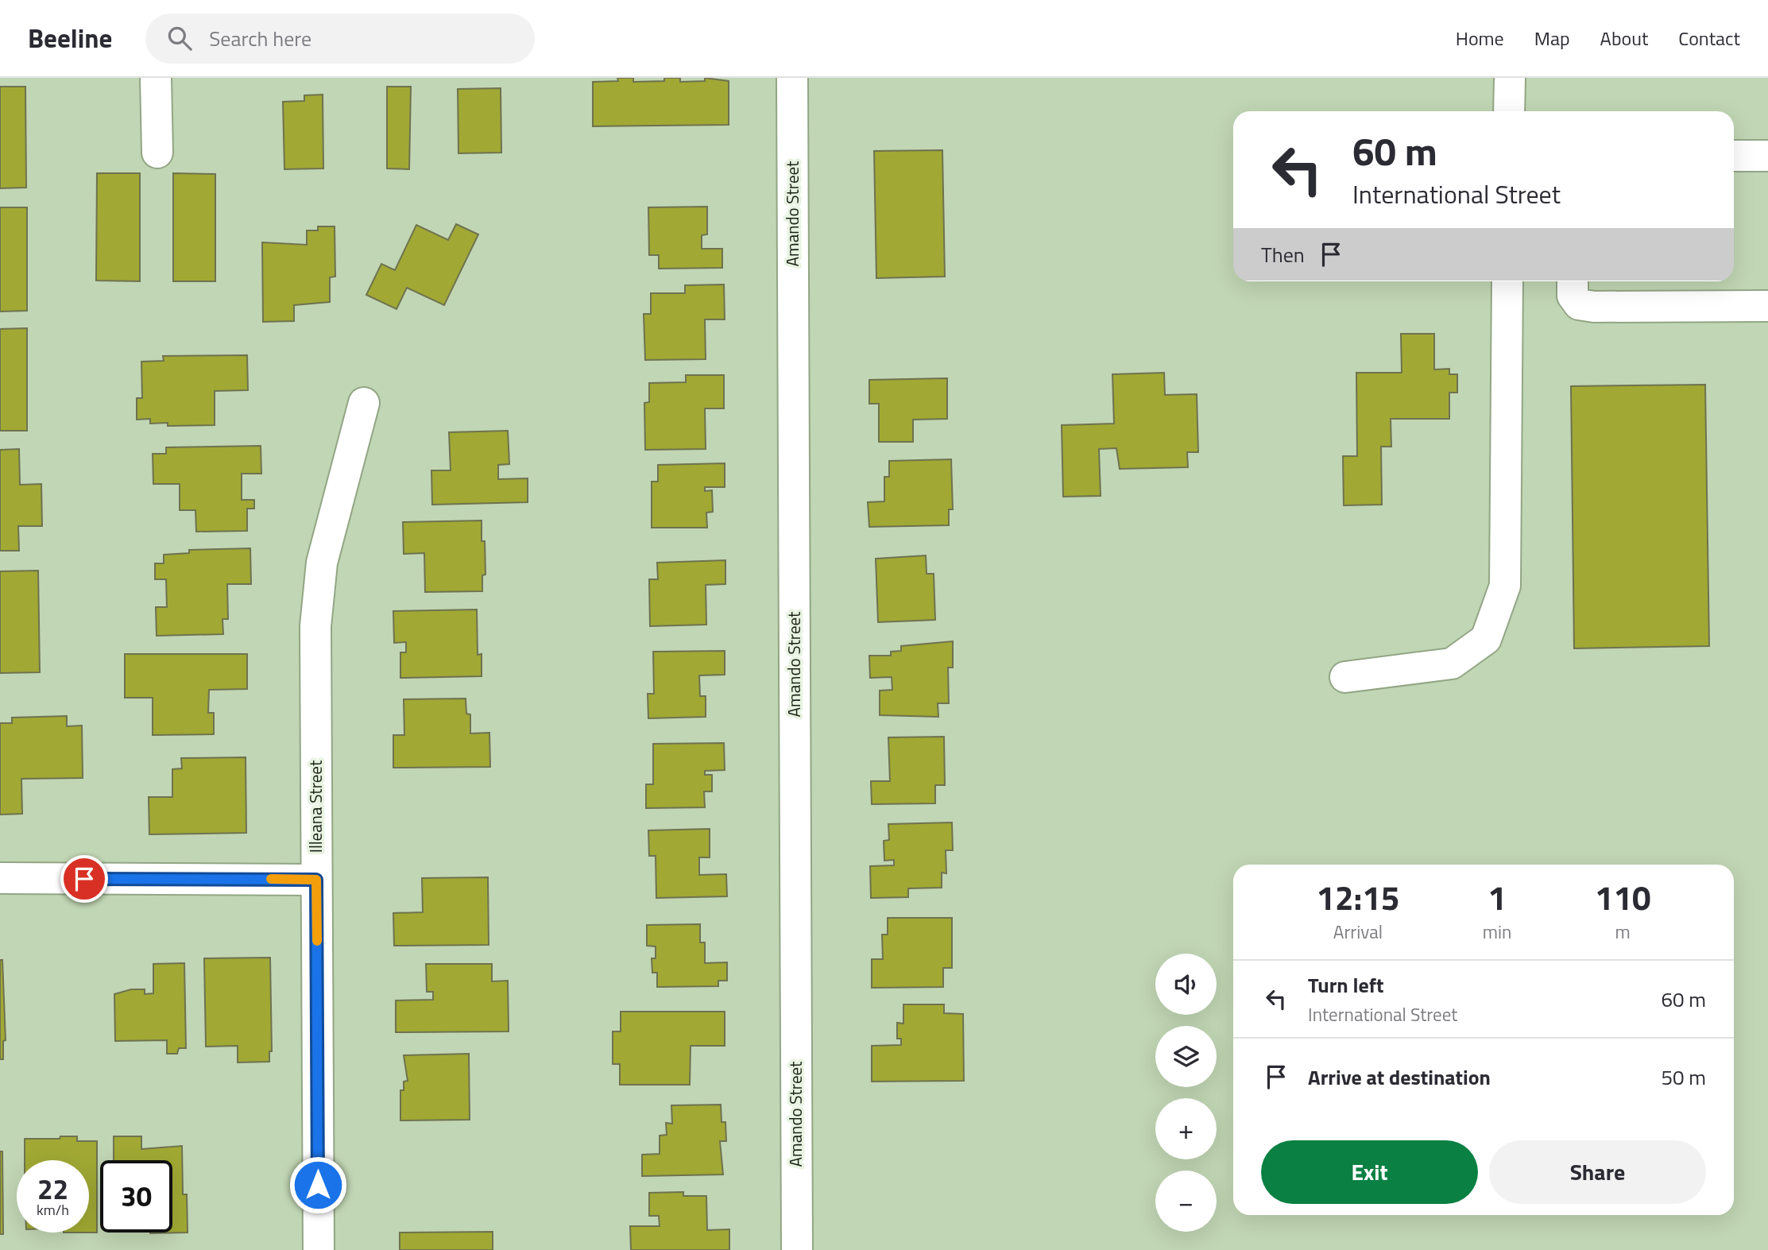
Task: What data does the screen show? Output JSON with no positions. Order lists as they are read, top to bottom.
{
  "streets": {
    "street": ["Amando Street", "Illeana Street"]
  },
  "page": {
    "header": "Beeline",
    "search": "Search here",
    "nav": [
      "Home",
      "Map",
      "About",
      "Contact"
    ],
    "turn": ["60 m", "International Street"],
    "then": "Then",
    "eta": [
      "12:15",
      "Arrival",
      "1",
      "min",
      "110",
      "m"
    ],
    "map_buttons": ["+", "−"],
    "list": [
      {
        "name": "Turn left",
        "note": "International Street",
        "value": "60 m"
      },
      {
        "name": "Arrive at destination",
        "value": "50 m"
      }
    ],
    "buttons": ["Exit", "Share"],
    "speed": "22 km/h",
    "limit": "30"
  }
}
